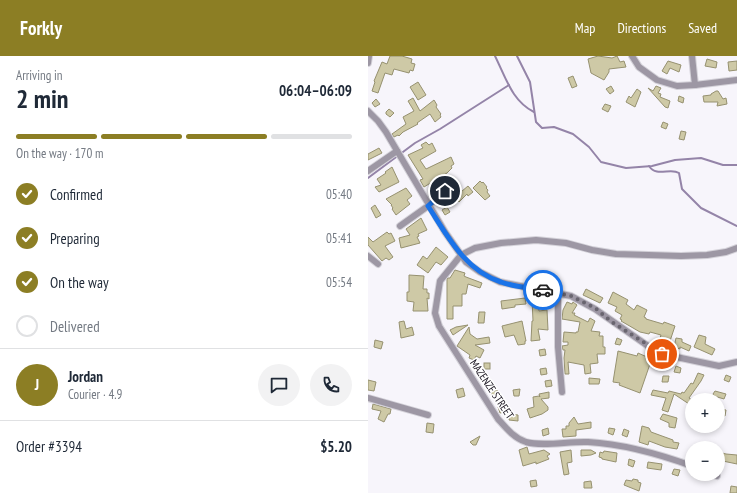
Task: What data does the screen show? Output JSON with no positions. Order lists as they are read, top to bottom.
{
  "streets": {
    "street": ["MAZENZE STREET"]
  },
  "page": {
    "header": "Forkly",
    "nav": ["Map", "Directions", "Saved"],
    "heading": ["2 min", "Arriving in", "06:04–06:09"],
    "panel": [
      "Jordan",
      "Courier · 4.9",
      "Order #3394",
      "$5.20"
    ],
    "bar": "On the way · 170 m",
    "list": [
      ["Confirmed", "05:40"],
      ["Preparing", "05:41"],
      ["On the way", "05:54"],
      "Delivered"
    ],
    "round": "J",
    "map_buttons": ["+", "−"]
  }
}
